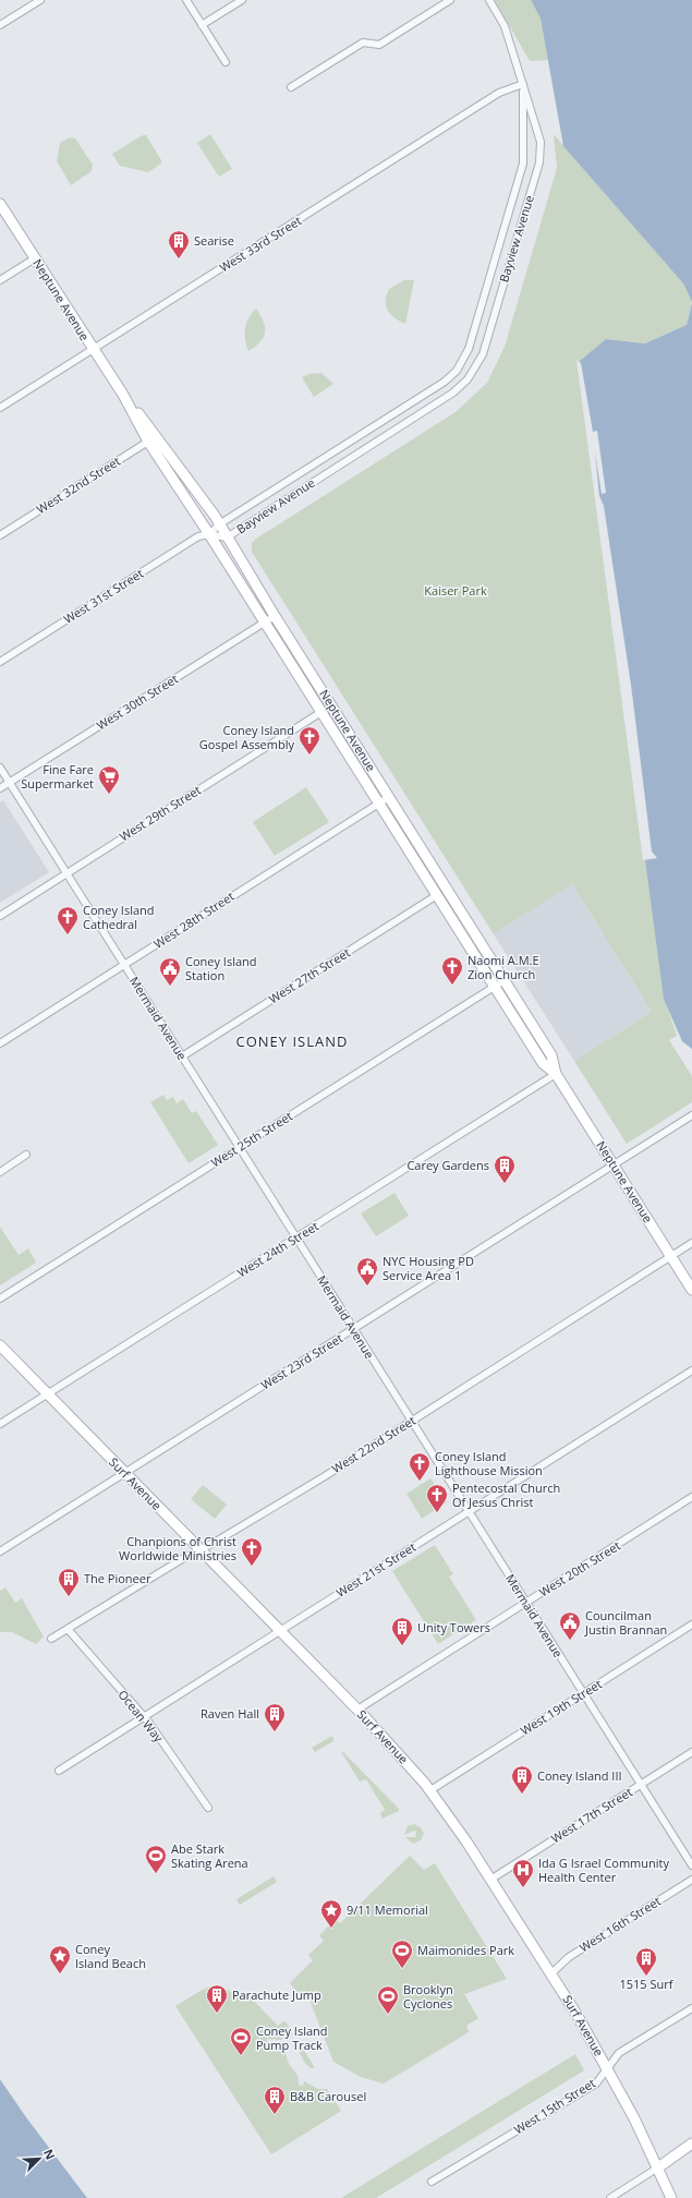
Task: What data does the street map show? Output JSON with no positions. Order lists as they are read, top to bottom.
{
  "streets": {
    "main road": ["Neptune Avenue", "Surf Avenue"],
    "street": [
      "Bayview Avenue",
      "West 33rd Street",
      "West 32nd Street",
      "West 31st Street",
      "West 30th Street",
      "West 29th Street",
      "West 28th Street",
      "West 27th Street",
      "Mermaid Avenue",
      "West 25th Street",
      "West 24th Street",
      "West 23rd Street",
      "West 22nd Street",
      "West 20th Street",
      "West 21st Street",
      "West 19th Street",
      "Ocean Way",
      "West 17th Street",
      "West 16th Street",
      "West 15th Street"
    ]
  },
  "crossings": [
    ["Bayview Avenue", "West 33rd Street"],
    ["Bayview Avenue", "Neptune Avenue"],
    ["Bayview Avenue", "West 31st Street"],
    ["West 33rd Street", "Neptune Avenue"],
    ["Neptune Avenue", "West 32nd Street"],
    ["Neptune Avenue", "West 31st Street"],
    ["Neptune Avenue", "West 30th Street"],
    ["Neptune Avenue", "West 29th Street"],
    ["Neptune Avenue", "West 28th Street"],
    ["Neptune Avenue", "West 27th Street"],
    ["Neptune Avenue", "West 25th Street"],
    ["Neptune Avenue", "West 24th Street"],
    ["Neptune Avenue", "West 23rd Street"],
    ["Neptune Avenue", "West 22nd Street"],
    ["West 30th Street", "Mermaid Avenue"],
    ["West 29th Street", "Mermaid Avenue"],
    ["West 28th Street", "Mermaid Avenue"],
    ["West 27th Street", "Mermaid Avenue"],
    ["Mermaid Avenue", "West 25th Street"],
    ["Mermaid Avenue", "West 24th Street"],
    ["Mermaid Avenue", "West 23rd Street"],
    ["Mermaid Avenue", "West 22nd Street"],
    ["Mermaid Avenue", "West 20th Street"],
    ["Mermaid Avenue", "West 21st Street"],
    ["Mermaid Avenue", "West 19th Street"],
    ["Mermaid Avenue", "West 17th Street"],
    ["West 24th Street", "Surf Avenue"],
    ["West 23rd Street", "Surf Avenue"],
    ["West 22nd Street", "Surf Avenue"],
    ["West 22nd Street", "Ocean Way"],
    ["Surf Avenue", "West 20th Street"],
    ["Surf Avenue", "West 21st Street"],
    ["Surf Avenue", "West 19th Street"],
    ["Surf Avenue", "West 17th Street"],
    ["Surf Avenue", "West 16th Street"],
    ["Surf Avenue", "West 15th Street"],
    ["West 21st Street", "Ocean Way"]
  ],
  "districts": ["CONEY ISLAND"],
  "parks": ["Kaiser Park"],
  "places": {
    "building": [
      "Searise",
      "Carey Gardens",
      "The Pioneer",
      "Unity Towers",
      "Raven Hall",
      "Coney Island III",
      "1515 Surf",
      "Parachute Jump",
      "B&B Carousel"
    ],
    "church": [
      "Coney Island Gospel Assembly",
      "Coney Island Cathedral",
      "Naomi A.M.E Zion Church",
      "Coney Island Lighthouse Mission",
      "Pentecostal Church Of Jesus Christ",
      "Chanpions of Christ Worldwide Ministries"
    ],
    "supermarket": ["Fine Fare Supermarket"],
    "public building": ["Coney Island Station", "NYC Housing PD Service Area 1", "Councilman Justin Brannan"],
    "sports": [
      "Abe Stark Skating Arena",
      "Maimonides Park",
      "Brooklyn Cyclones",
      "Coney Island Pump Track"
    ],
    "hospital": ["Ida G Israel Community Health Center"],
    "place": ["9/11 Memorial", "Coney Island Beach"]
  },
  "north": "top right"
}
